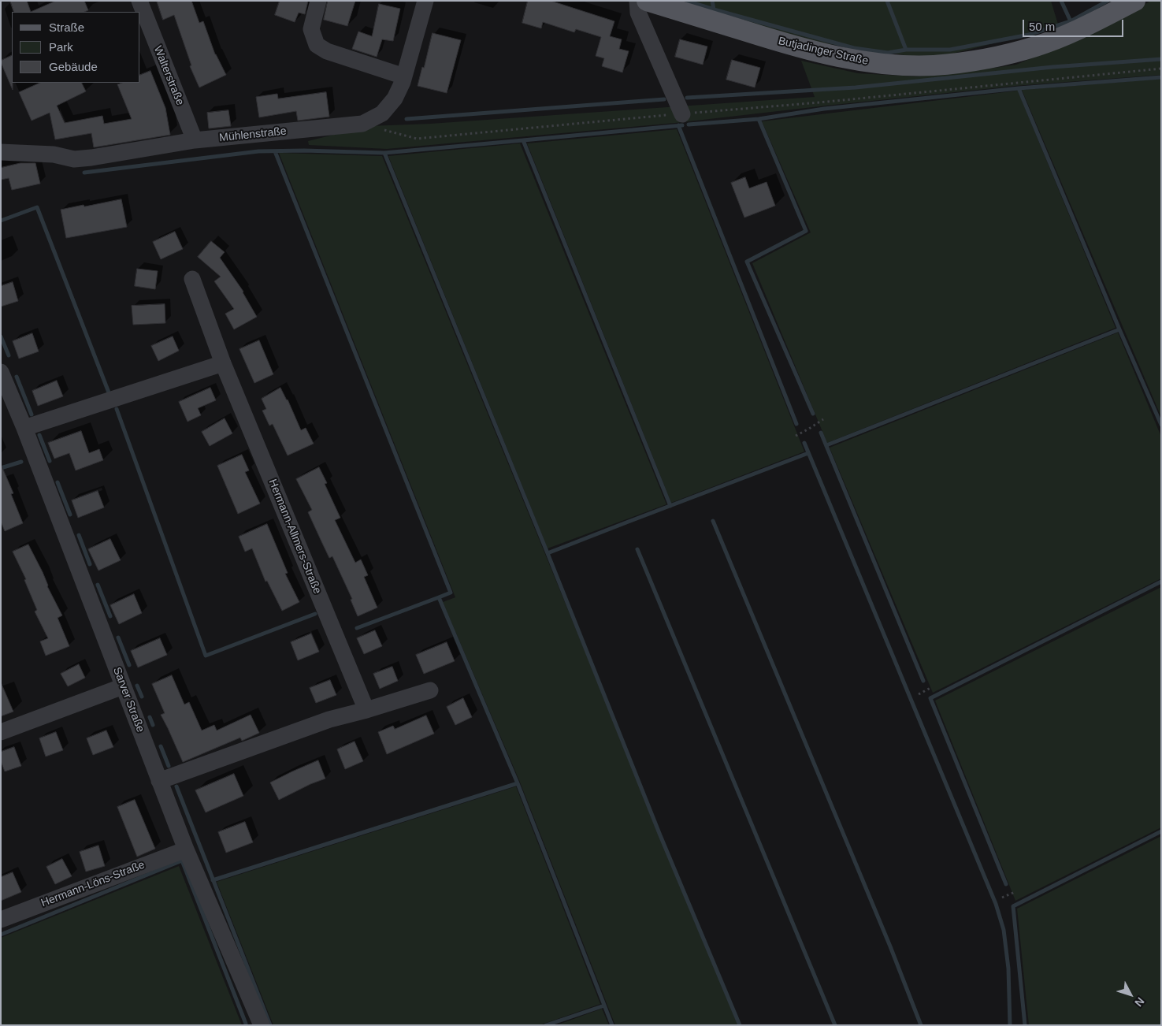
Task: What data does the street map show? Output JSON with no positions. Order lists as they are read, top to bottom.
{
  "streets": {
    "main road": ["Butjadinger Straße"],
    "street": [
      "Walterstraße",
      "Mühlenstraße",
      "Hermann-Allmers-Straße",
      "Sarver Straße",
      "Hermann-Löns-Straße"
    ]
  },
  "crossings": [
    ["Walterstraße", "Mühlenstraße"],
    ["Sarver Straße", "Hermann-Löns-Straße"]
  ],
  "legend": ["Straße", "Park", "Gebäude"],
  "scale_bar": "50 m",
  "north": "bottom right"
}
